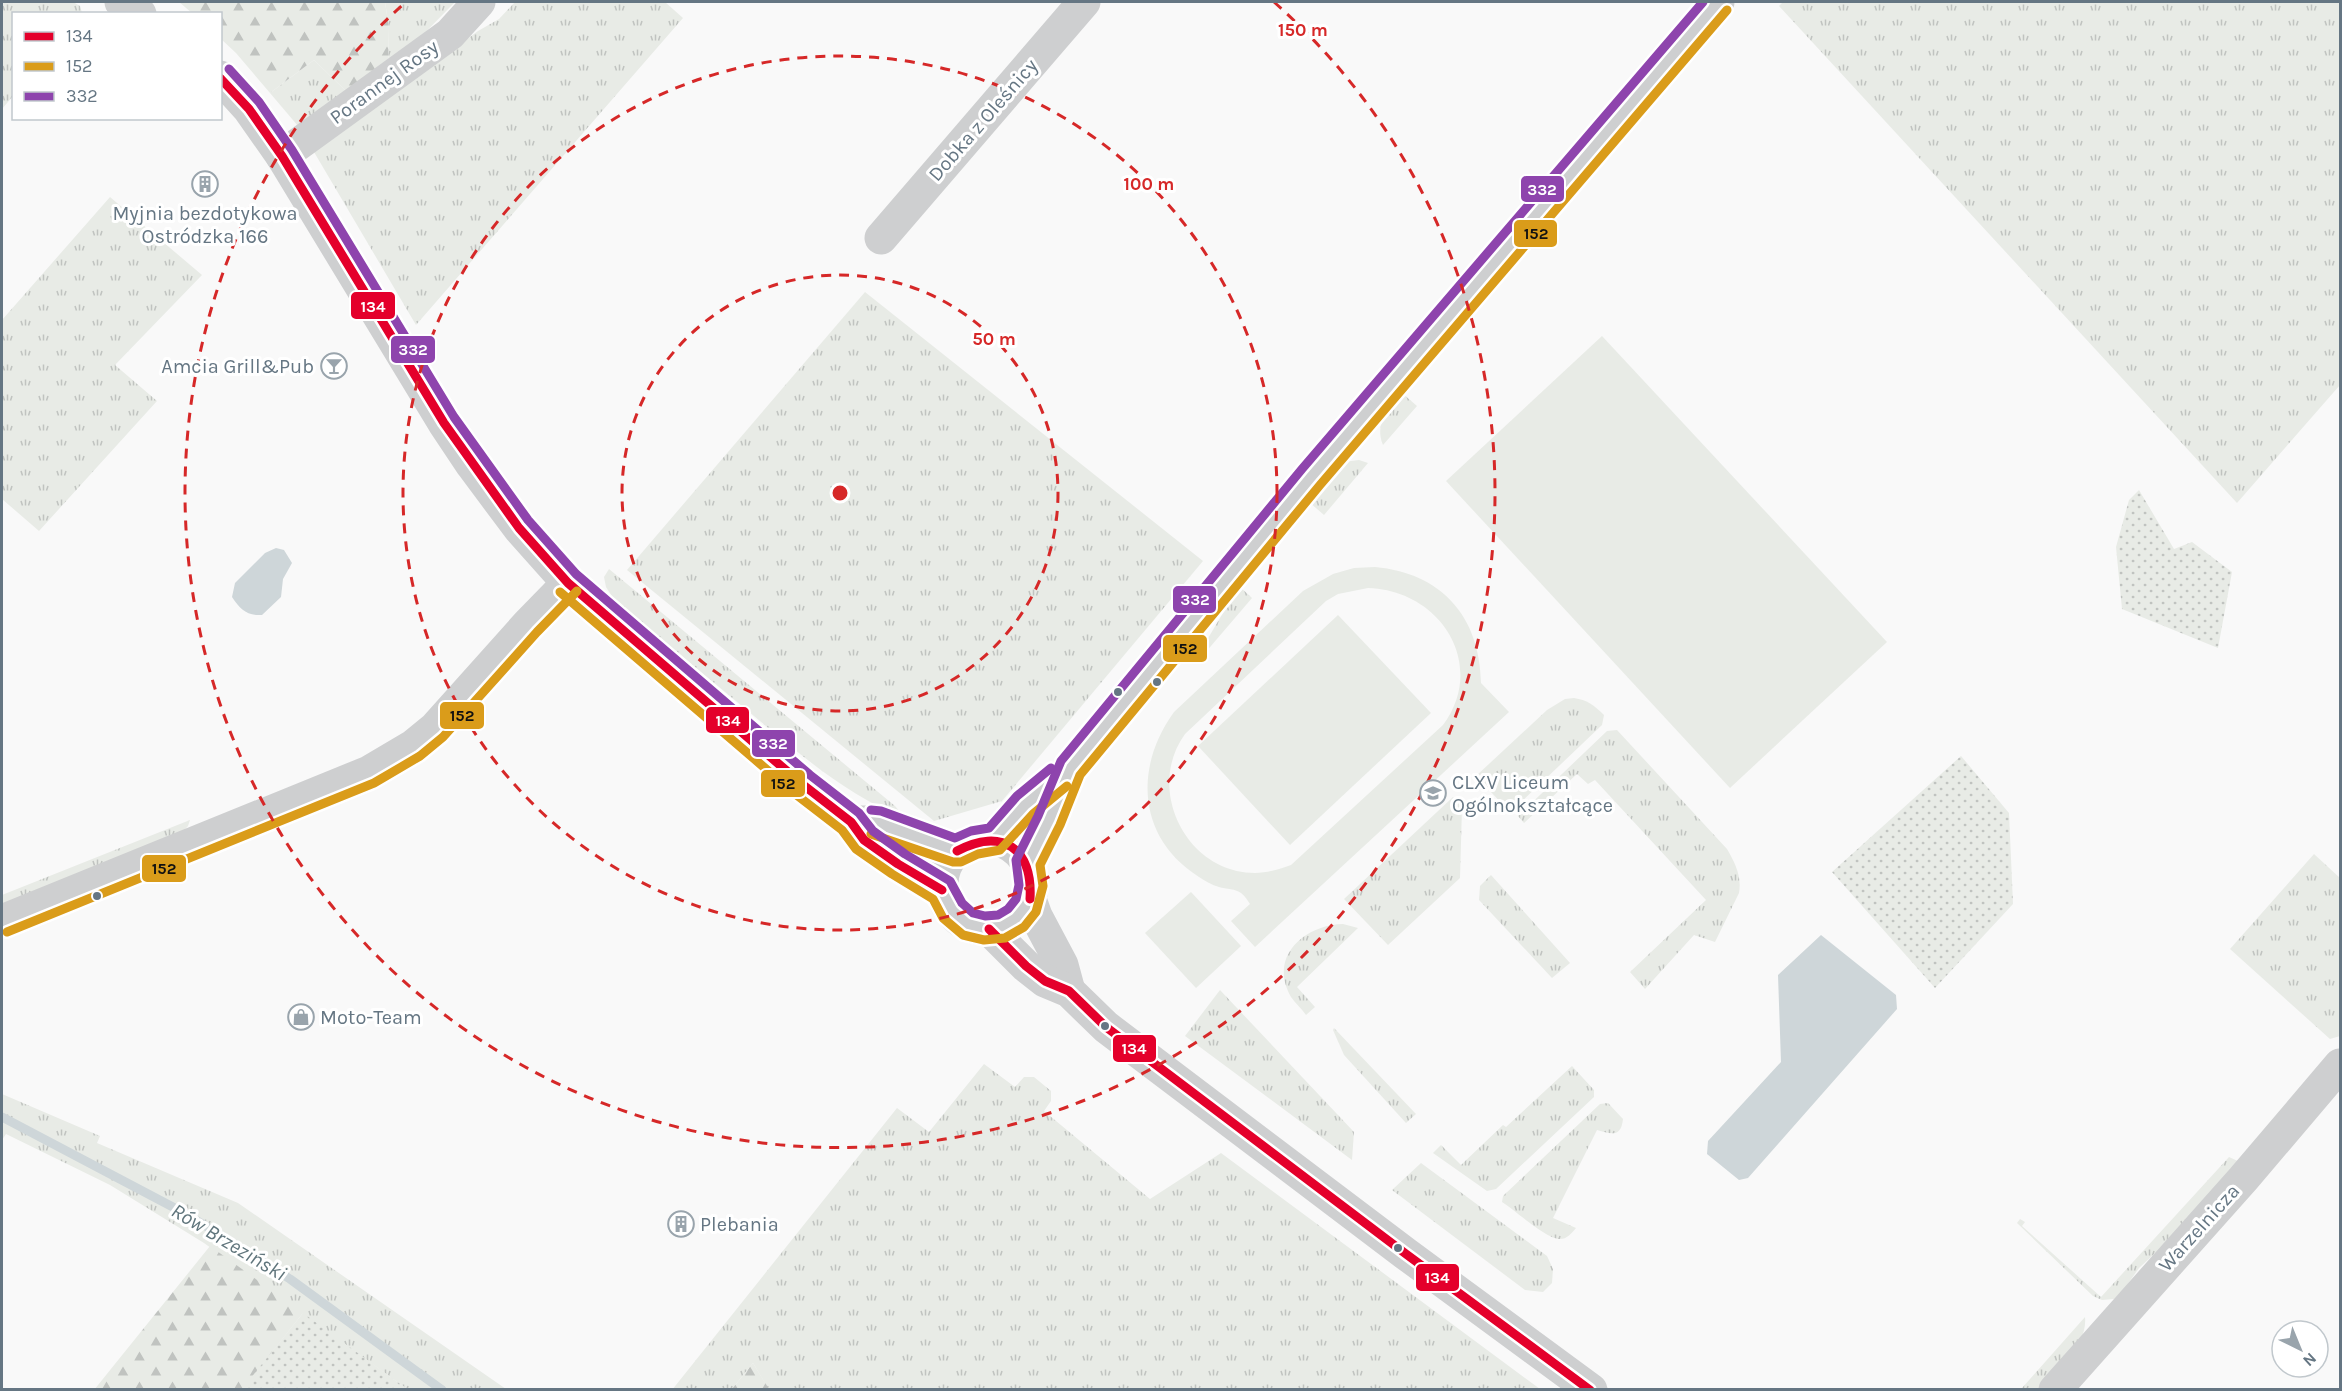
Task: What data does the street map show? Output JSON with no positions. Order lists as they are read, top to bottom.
{
  "streets": {
    "street": ["Porannej Rosy", "Dobka z Oleśnicy", "Warzelnicza"]
  },
  "water": ["Rów Brzeziński"],
  "places": {
    "building": ["Myjnia bezdotykowa Ostródzka 166", "Plebania"],
    "bar": ["Amcia Grill&Pub"],
    "school or university": ["CLXV Liceum Ogólnokształcące"],
    "shop": ["Moto-Team"]
  },
  "lines": ["transit line 332", "transit line 152", "transit line 134"],
  "legend": ["134", "152", "332"],
  "north": "bottom right",
  "rings": ["150 m", "100 m", "50 m"]
}
